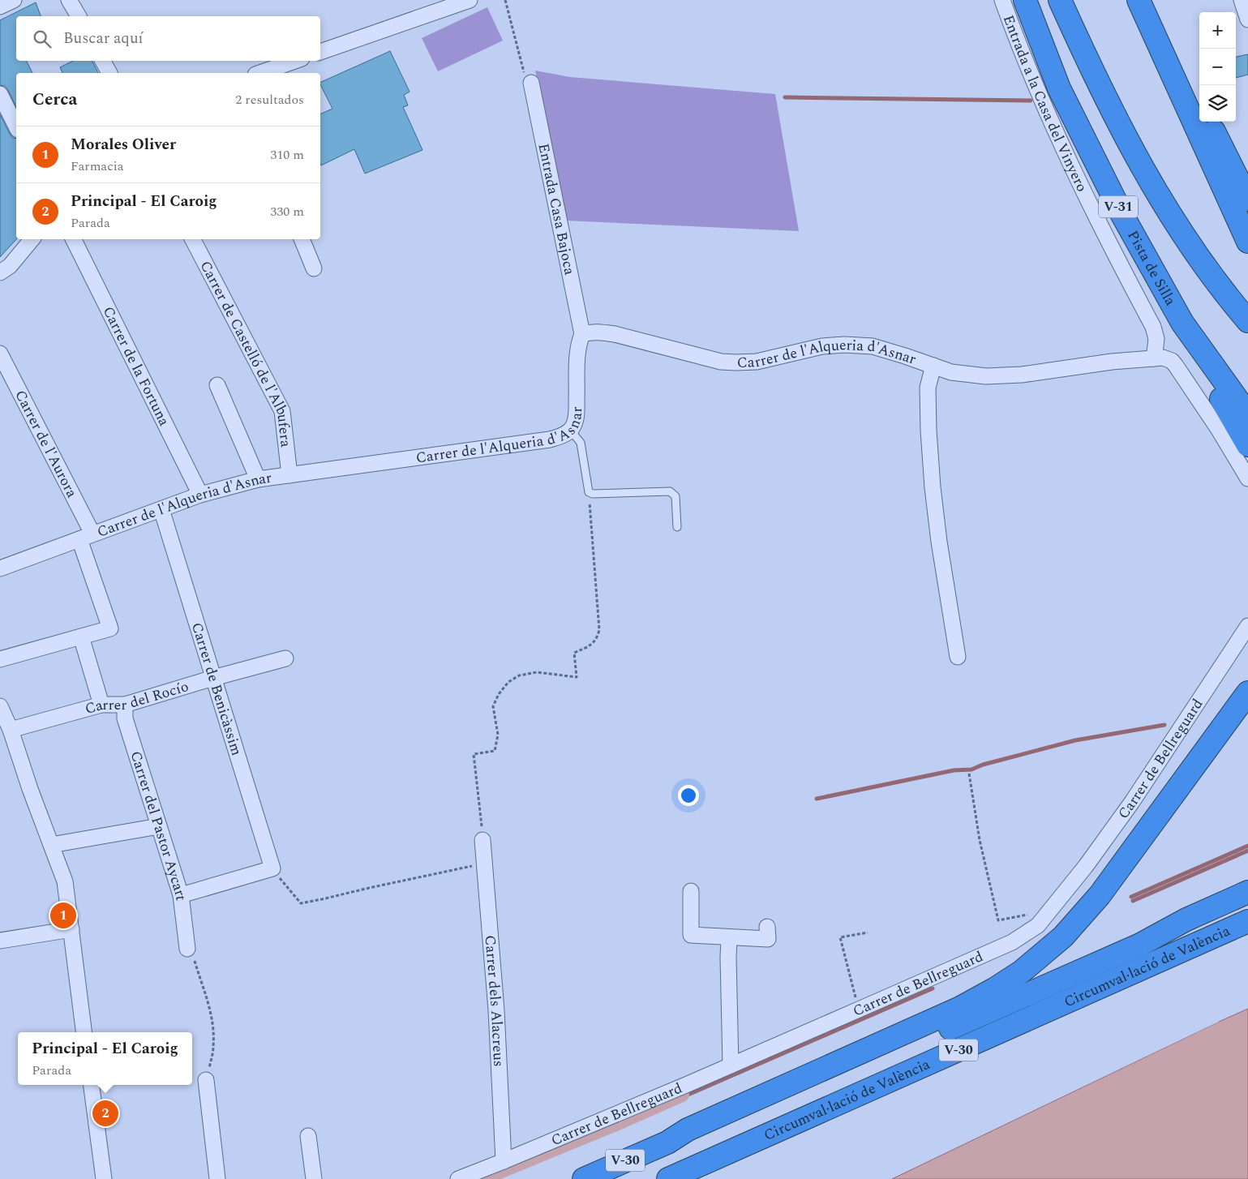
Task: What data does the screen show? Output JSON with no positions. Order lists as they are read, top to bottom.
{
  "streets": {
    "highway": [
      "V-31",
      "Pista de Silla",
      "Circumval·lació de València",
      "V-30"
    ],
    "street": [
      "Entrada a la Casa del Vinyero",
      "Entrada Casa Bajoca",
      "Carrer de Castelló de l'Albufera",
      "Carrer de l'Alqueria d'Asnar",
      "Carrer de la Fortuna",
      "Carrer de l'Aurora",
      "Carrer de Benicàssim",
      "Carrer del Rocío",
      "Carrer de Bellreguard",
      "Carrer del Pastor Aycart",
      "Carrer dels Alacreus"
    ]
  },
  "crossings": [
    ["Entrada a la Casa del Vinyero", "Carrer de l'Alqueria d'Asnar"],
    ["Entrada Casa Bajoca", "Carrer de l'Alqueria d'Asnar"],
    ["Carrer de Castelló de l'Albufera", "Carrer de l'Alqueria d'Asnar"],
    ["Carrer de l'Alqueria d'Asnar", "Carrer de la Fortuna"],
    ["Carrer de l'Alqueria d'Asnar", "Carrer de l'Aurora"],
    ["Carrer de l'Alqueria d'Asnar", "Carrer de Benicàssim"],
    ["Carrer de Benicàssim", "Carrer del Rocío"],
    ["Carrer del Rocío", "Carrer del Pastor Aycart"],
    ["Carrer de Bellreguard", "Carrer dels Alacreus"],
    ["Circumval·lació de València", "V-30"]
  ],
  "page": {
    "map_buttons": ["+", "−"],
    "search": "Buscar aquí",
    "heading": ["Cerca", "2 resultados"],
    "list": [
      {
        "mark": "1",
        "name": "Morales Oliver",
        "note": "Farmacia",
        "value": "310 m"
      },
      {
        "mark": "2",
        "name": "Principal - El Caroig",
        "note": "Parada",
        "value": "330 m"
      }
    ],
    "pins": ["1", "2"],
    "popup": ["Principal - El Caroig", "Parada"]
  }
}
